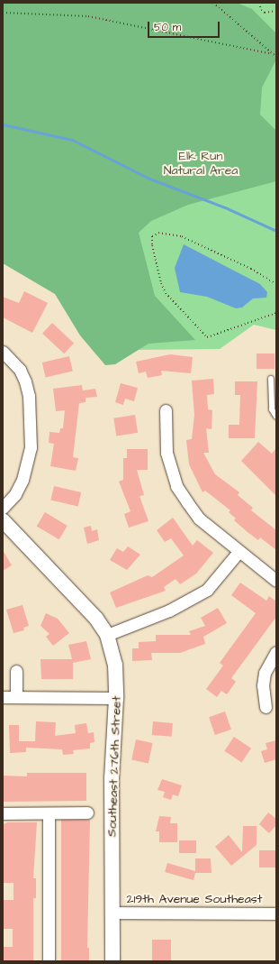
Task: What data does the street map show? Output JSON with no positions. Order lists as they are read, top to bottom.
{
  "streets": {
    "street": ["Southeast 276th Street", "219th Avenue Southeast"]
  },
  "crossings": [
    ["Southeast 276th Street", "219th Avenue Southeast"]
  ],
  "parks": ["Elk Run Natural Area"],
  "scale_bar": "50 m"
}
